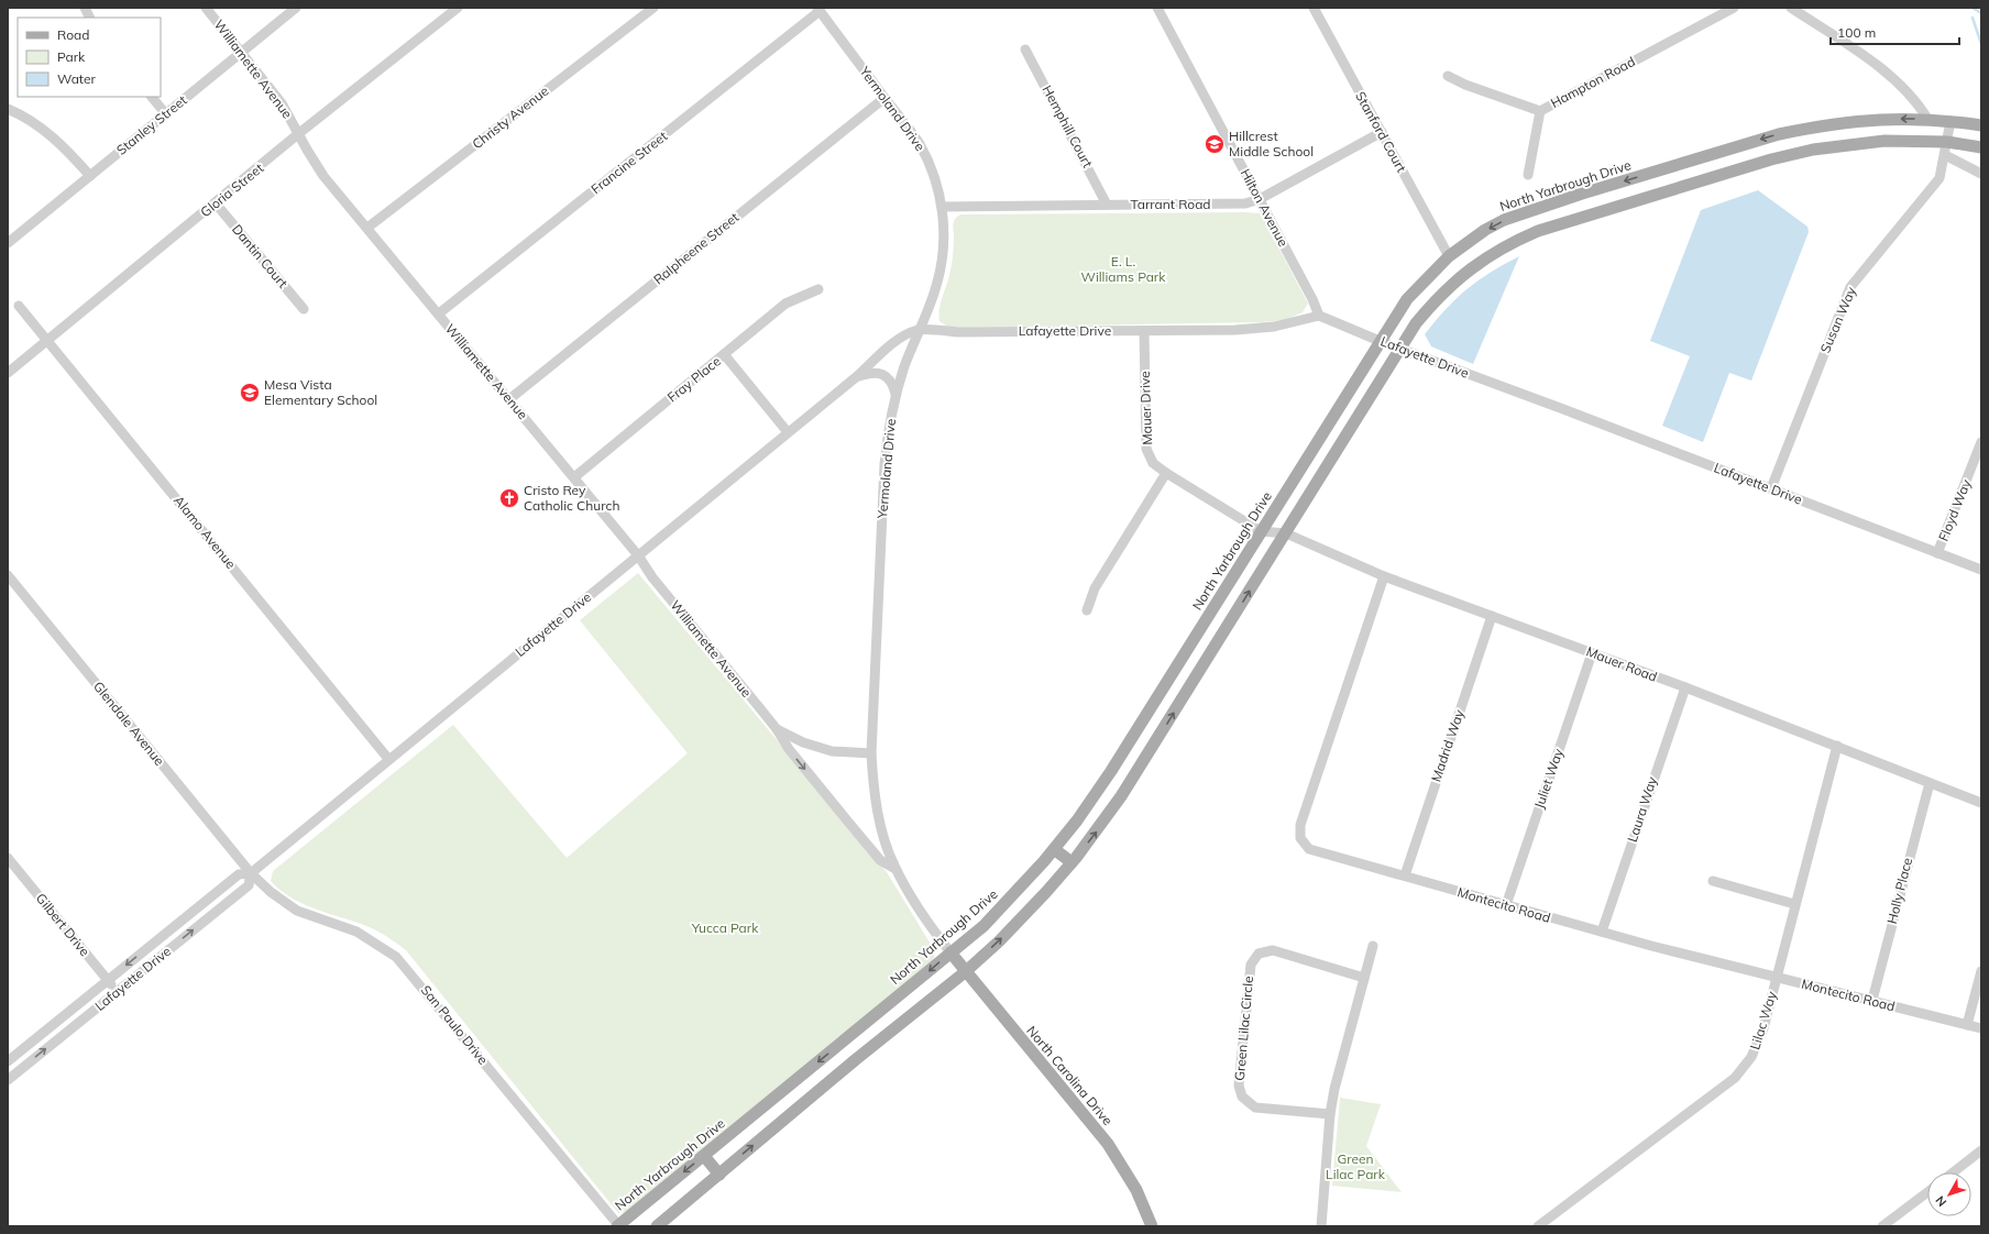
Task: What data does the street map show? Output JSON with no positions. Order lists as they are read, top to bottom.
{
  "streets": {
    "main road": ["North Yarbrough Drive", "North Carolina Drive"],
    "street": [
      "Williamette Avenue",
      "Hampton Road",
      "Yermoland Drive",
      "Christy Avenue",
      "Stanley Street",
      "Hemphill Court",
      "Stanford Court",
      "Francine Street",
      "Gloria Street",
      "Tarrant Road",
      "Hilton Avenue",
      "Ralpheene Street",
      "Dantin Court",
      "Susan Way",
      "Lafayette Drive",
      "Fray Place",
      "Mauer Drive",
      "Floyd Way",
      "Alamo Avenue",
      "Mauer Road",
      "Glendale Avenue",
      "Madrid Way",
      "Juliet Way",
      "Laura Way",
      "Holly Place",
      "Montecito Road",
      "Gilbert Drive",
      "Lilac Way",
      "San Paulo Drive",
      "Green Lilac Circle"
    ]
  },
  "crossings": [
    ["Williamette Avenue", "Yermoland Drive"],
    ["Williamette Avenue", "Christy Avenue"],
    ["Williamette Avenue", "Stanley Street"],
    ["Williamette Avenue", "Francine Street"],
    ["Williamette Avenue", "North Yarbrough Drive"],
    ["Williamette Avenue", "Gloria Street"],
    ["Williamette Avenue", "Ralpheene Street"],
    ["Williamette Avenue", "Lafayette Drive"],
    ["Williamette Avenue", "Fray Place"],
    ["Williamette Avenue", "North Carolina Drive"],
    ["Yermoland Drive", "Francine Street"],
    ["Yermoland Drive", "Tarrant Road"],
    ["Yermoland Drive", "Ralpheene Street"],
    ["Yermoland Drive", "Lafayette Drive"],
    ["Hemphill Court", "Tarrant Road"],
    ["Stanford Court", "North Yarbrough Drive"],
    ["Stanford Court", "Tarrant Road"],
    ["North Yarbrough Drive", "Susan Way"],
    ["North Yarbrough Drive", "Lafayette Drive"],
    ["North Yarbrough Drive", "Mauer Drive"],
    ["North Yarbrough Drive", "Mauer Road"],
    ["North Yarbrough Drive", "San Paulo Drive"],
    ["North Yarbrough Drive", "North Carolina Drive"],
    ["Gloria Street", "Dantin Court"],
    ["Gloria Street", "Alamo Avenue"],
    ["Tarrant Road", "Hilton Avenue"],
    ["Hilton Avenue", "Lafayette Drive"],
    ["Susan Way", "Lafayette Drive"],
    ["Lafayette Drive", "Mauer Drive"],
    ["Lafayette Drive", "Floyd Way"],
    ["Lafayette Drive", "Alamo Avenue"],
    ["Lafayette Drive", "Glendale Avenue"],
    ["Lafayette Drive", "Gilbert Drive"],
    ["Lafayette Drive", "San Paulo Drive"],
    ["Mauer Drive", "Mauer Road"],
    ["Mauer Road", "Madrid Way"],
    ["Mauer Road", "Juliet Way"],
    ["Mauer Road", "Laura Way"],
    ["Mauer Road", "Holly Place"],
    ["Mauer Road", "Montecito Road"],
    ["Mauer Road", "Lilac Way"],
    ["Glendale Avenue", "San Paulo Drive"],
    ["Madrid Way", "Montecito Road"],
    ["Juliet Way", "Montecito Road"],
    ["Laura Way", "Montecito Road"],
    ["Holly Place", "Montecito Road"],
    ["Montecito Road", "Lilac Way"]
  ],
  "parks": ["E. L. Williams Park", "Yucca Park", "Green Lilac Park"],
  "places": {
    "school or university": ["Hillcrest Middle School", "Mesa Vista Elementary School"],
    "church": ["Cristo Rey Catholic Church"]
  },
  "legend": ["Road", "Park", "Water"],
  "scale_bar": "100 m",
  "north": "bottom left"
}
